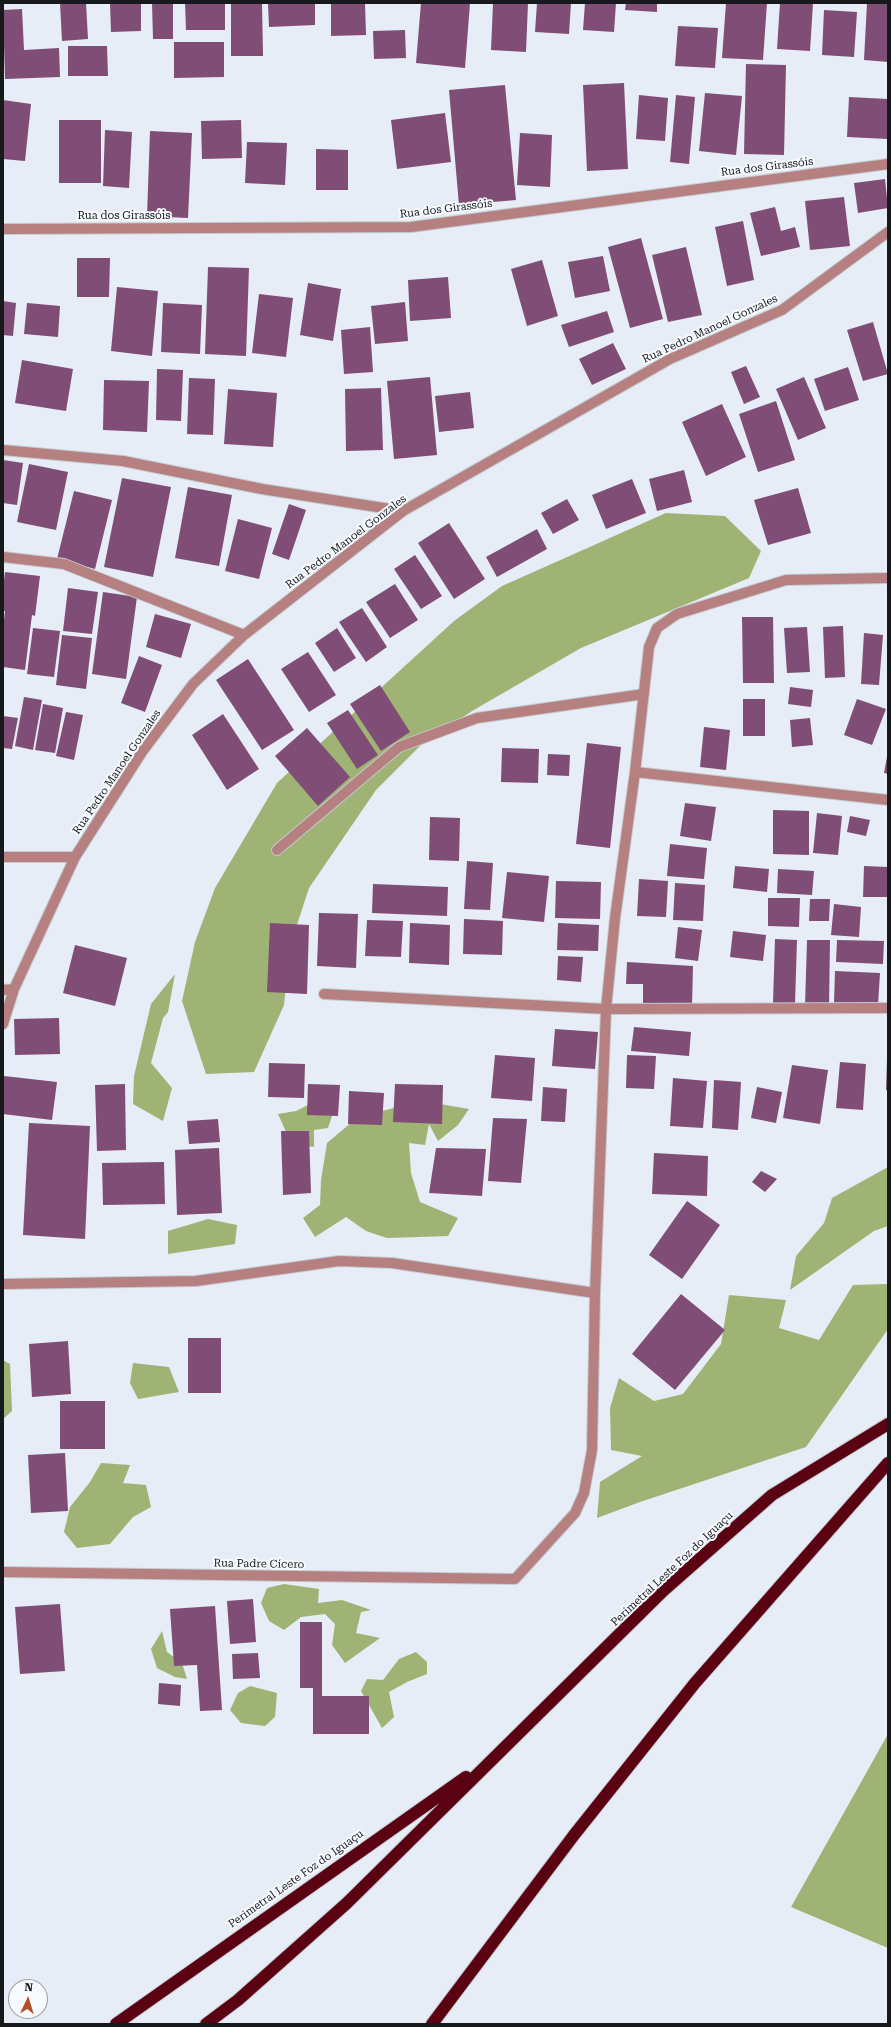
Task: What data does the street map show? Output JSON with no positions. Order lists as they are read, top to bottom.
{
  "streets": {
    "highway": ["Perimetral Leste Foz do Iguaçu"],
    "street": ["Rua dos Girassóis", "Rua Pedro Manoel Gonzales", "Rua Padre Cícero"]
  },
  "north": "top"
}
